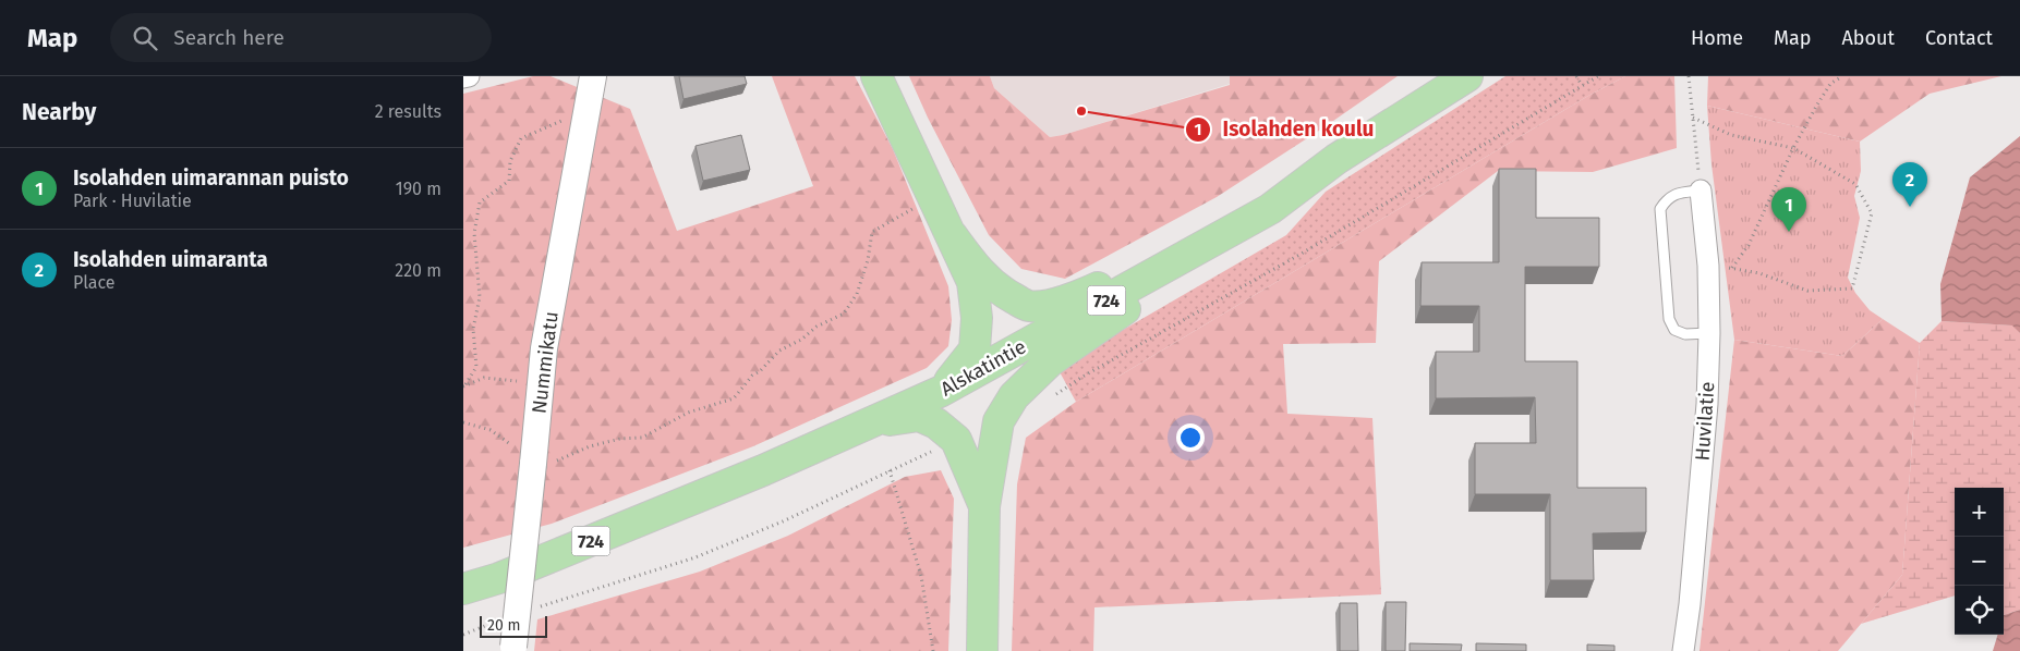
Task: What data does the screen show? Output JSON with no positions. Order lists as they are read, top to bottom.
{
  "streets": {
    "main road": ["724", "Alskatintie"],
    "street": ["Nummikatu", "Huvilatie"]
  },
  "places": ["Isolahden koulu"],
  "scale_bar": "20 m",
  "page": {
    "header": "Map",
    "search": "Search here",
    "nav": [
      "Home",
      "Map",
      "About",
      "Contact"
    ],
    "heading": ["Nearby", "2 results"],
    "list": [
      {
        "mark": "1",
        "name": "Isolahden uimarannan puisto",
        "note": "Park · Huvilatie",
        "value": "190 m"
      },
      {
        "mark": "2",
        "name": "Isolahden uimaranta",
        "note": "Place",
        "value": "220 m"
      }
    ],
    "pins": ["2", "1"],
    "map_buttons": ["+", "−"],
    "scale": "20 m"
  }
}
